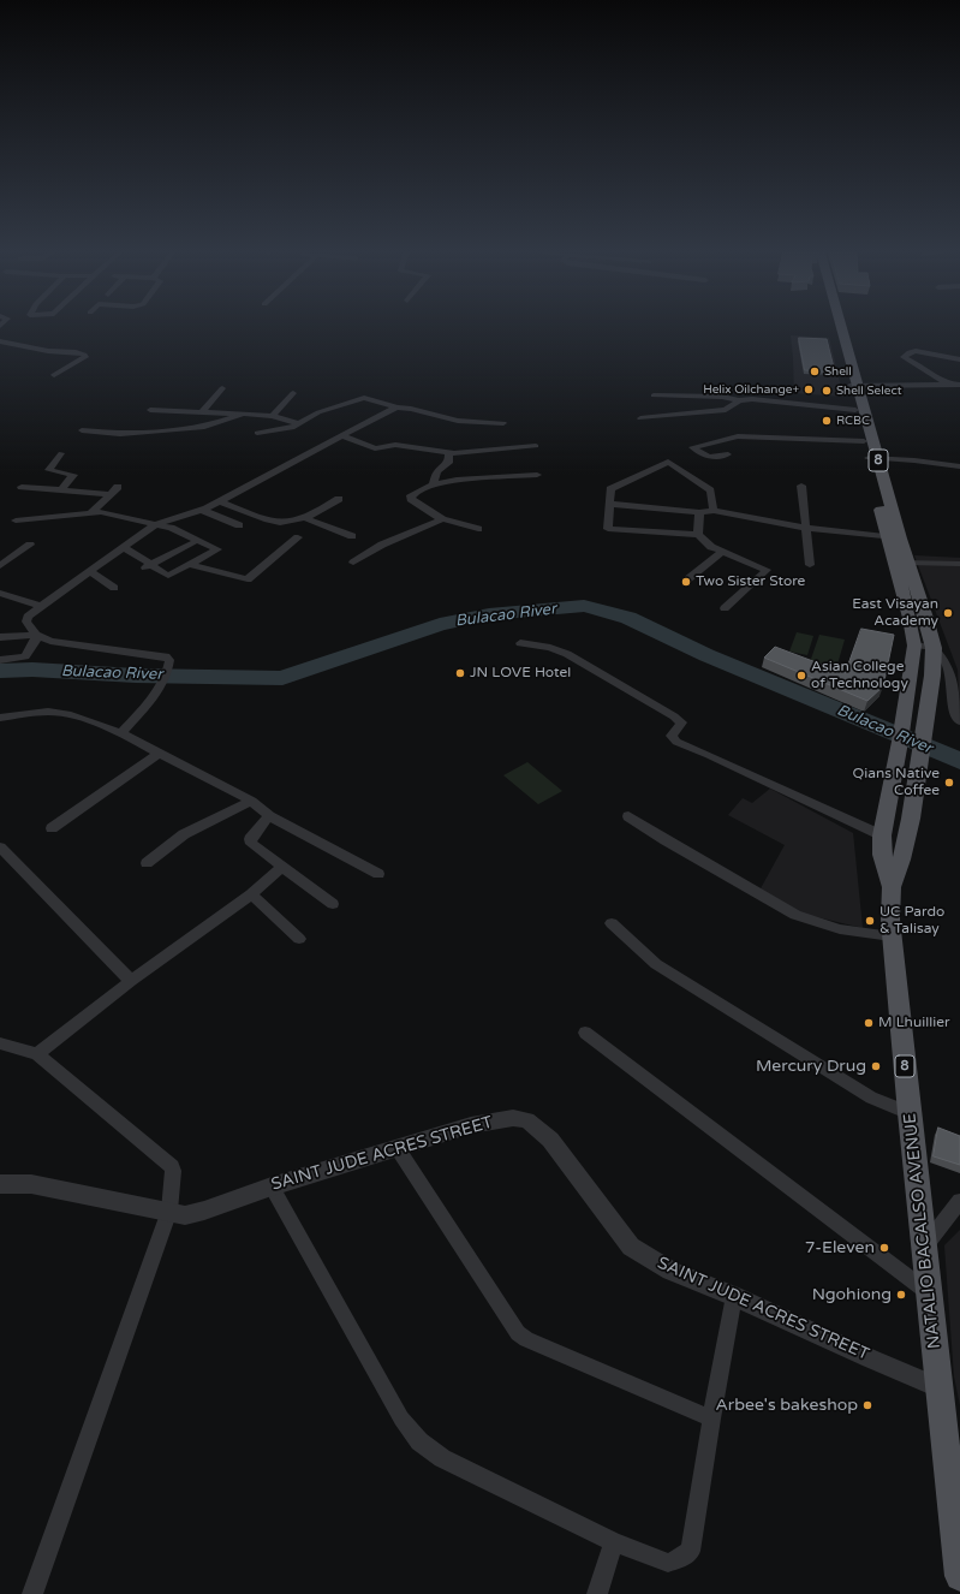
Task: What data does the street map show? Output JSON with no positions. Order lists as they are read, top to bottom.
{
  "streets": {
    "main road": ["8", "NATALIO BACALSO AVENUE"],
    "street": ["SAINT JUDE ACRES STREET"]
  },
  "crossings": [
    ["SAINT JUDE ACRES STREET", "NATALIO BACALSO AVENUE"]
  ],
  "water": ["Bulacao River"],
  "places": [
    "Shell",
    "Helix Oilchange+",
    "Shell Select",
    "RCBC",
    "Two Sister Store",
    "East Visayan Academy",
    "JN LOVE Hotel",
    "Asian College of Technology",
    "Qians Native Coffee",
    "UC Pardo & Talisay",
    "M Lhuillier",
    "Mercury Drug",
    "7-Eleven",
    "Ngohiong",
    "Arbee's bakeshop"
  ]
}
